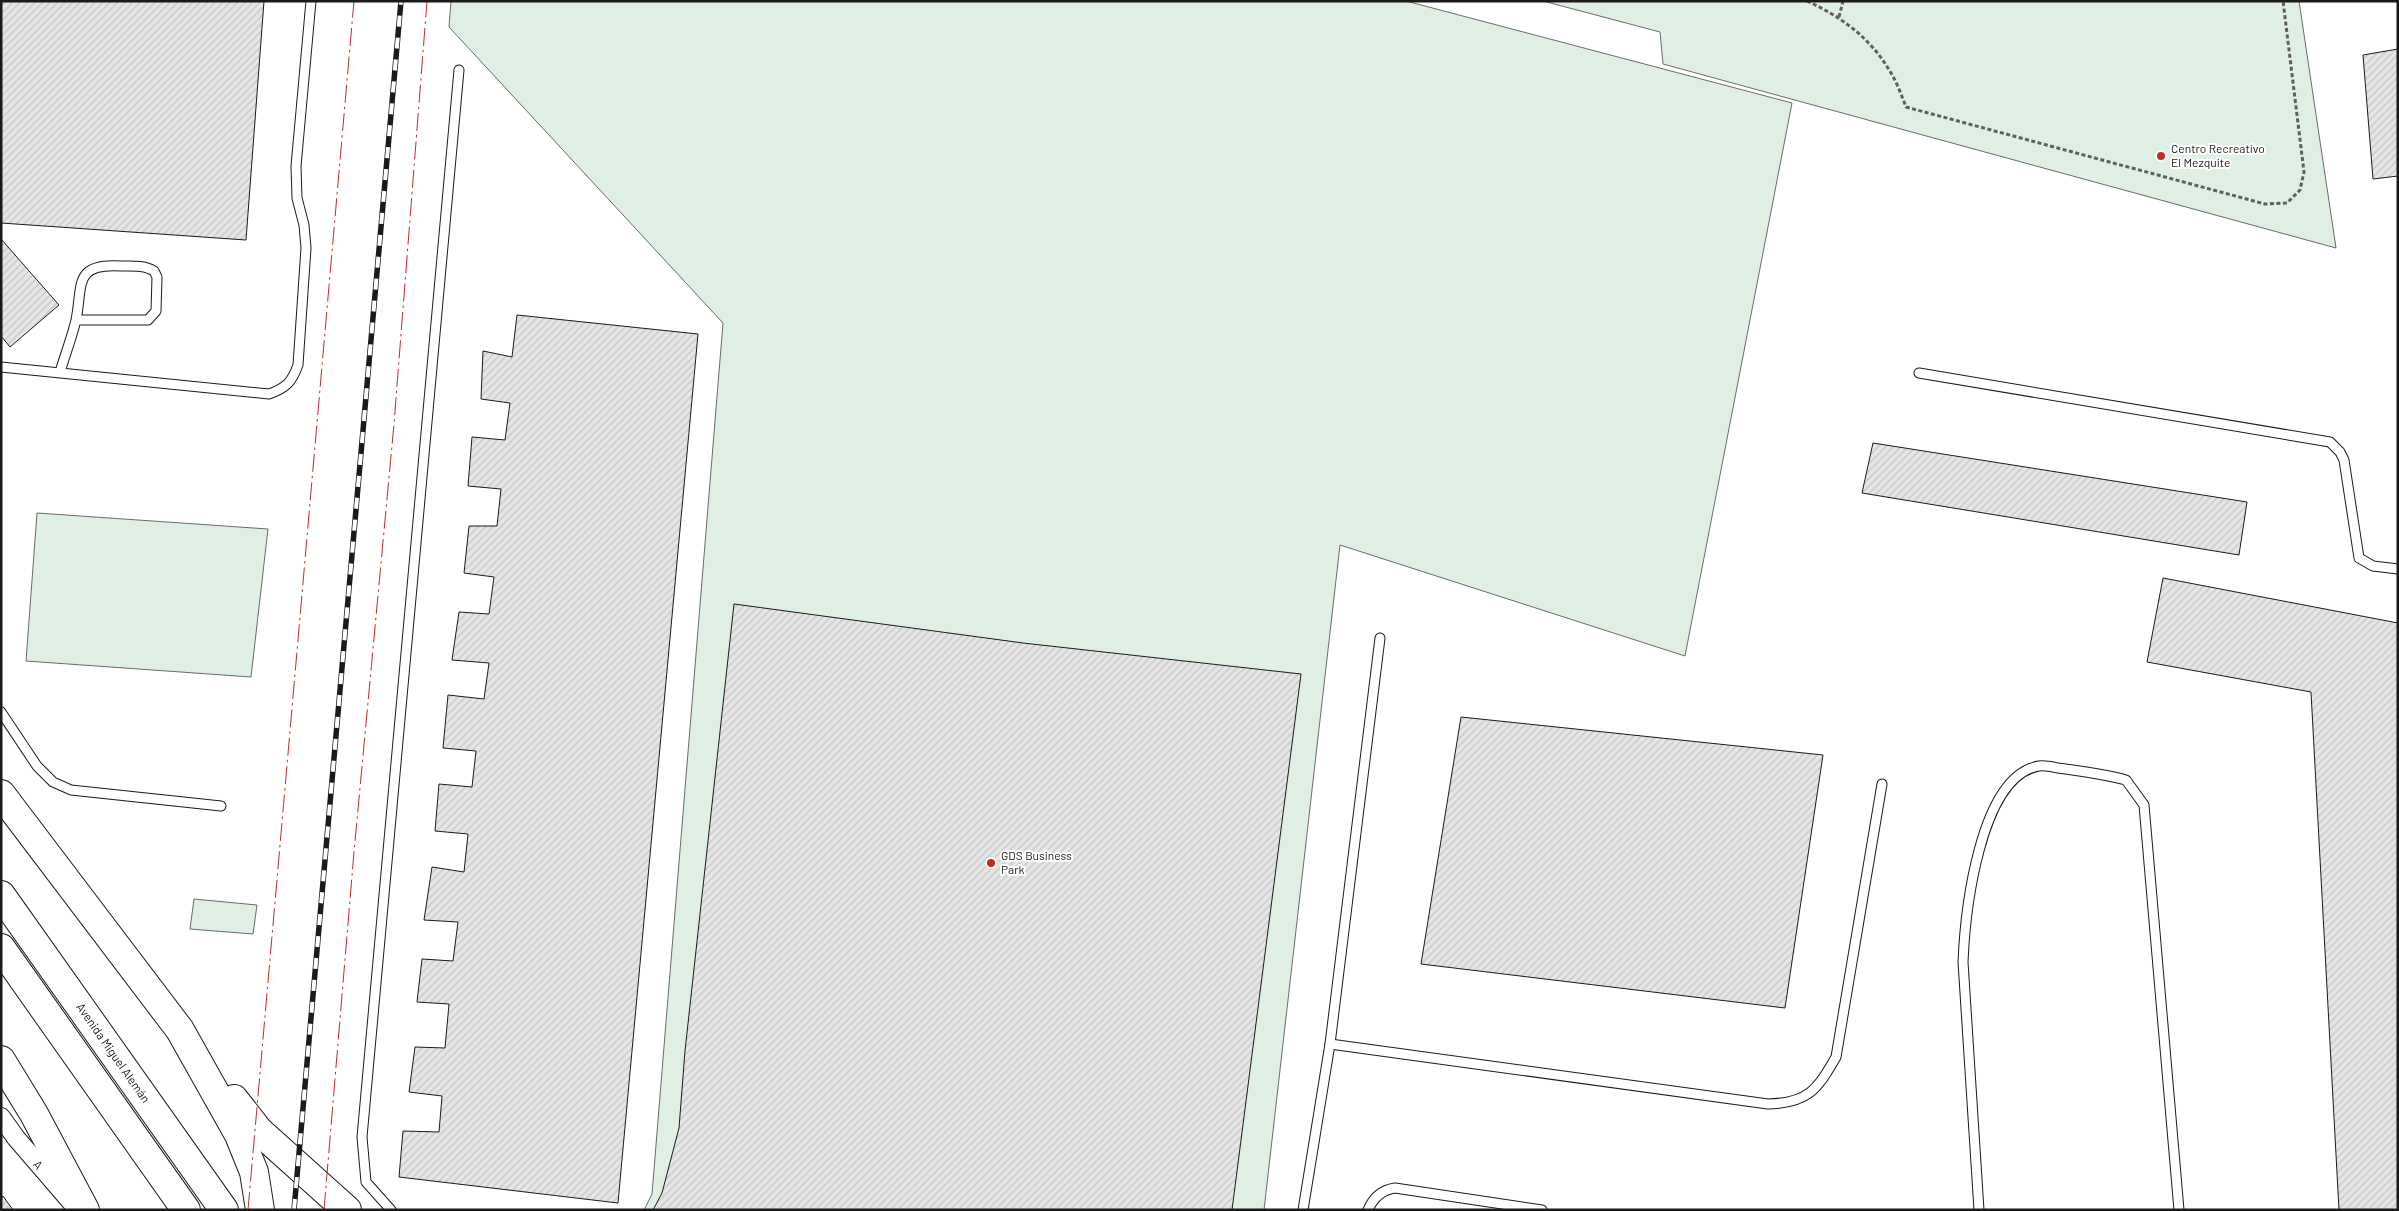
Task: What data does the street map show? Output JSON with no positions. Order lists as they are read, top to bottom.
{
  "streets": {
    "highway": ["Avenida Miguel Alemán"],
    "street": ["A"]
  },
  "places": ["Centro Recreativo El Mezquite", "GDS Business Park"]
}
